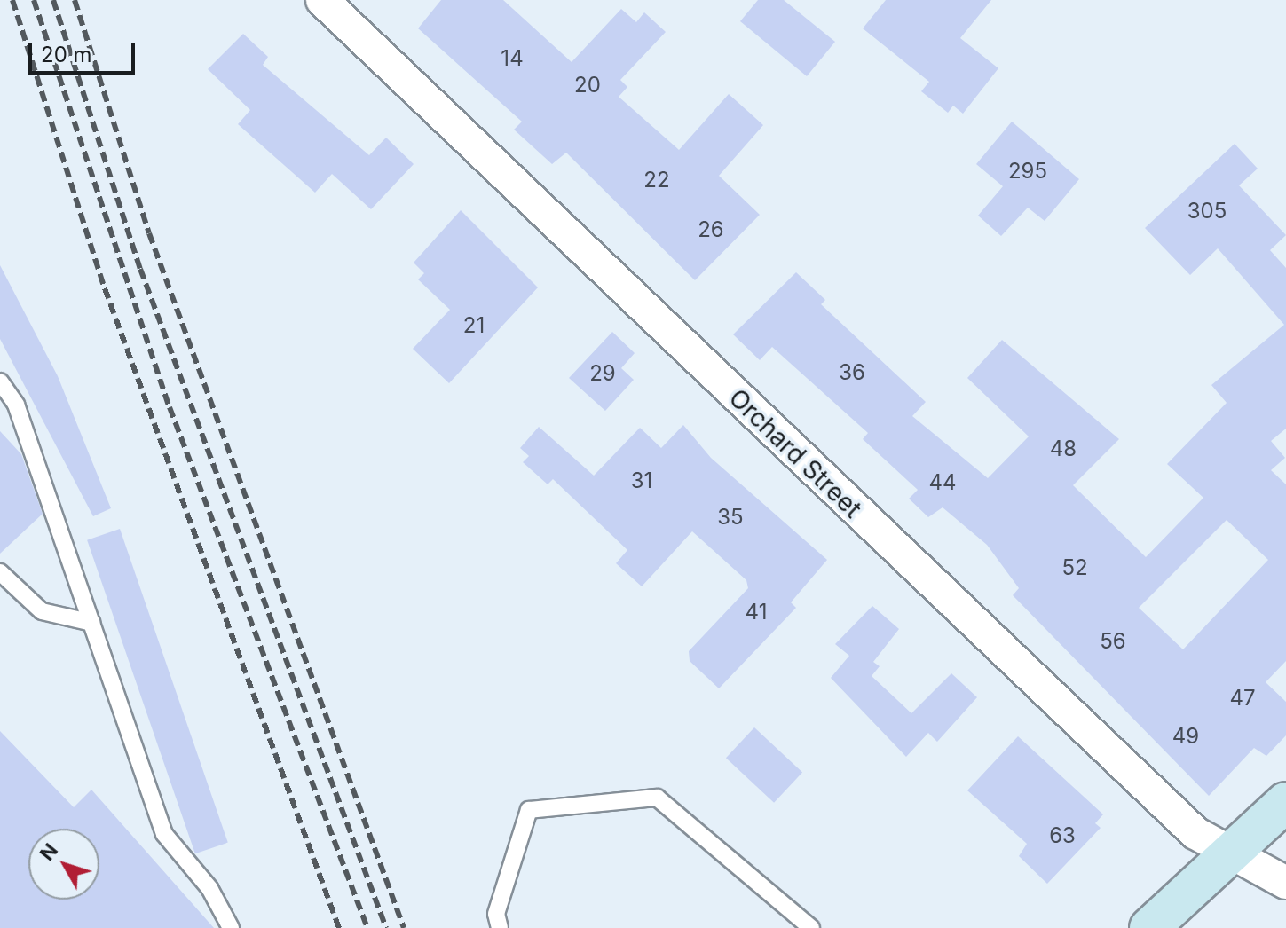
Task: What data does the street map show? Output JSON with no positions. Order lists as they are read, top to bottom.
{
  "streets": {
    "street": ["Orchard Street"]
  },
  "house_numbers": [
    "14",
    "20",
    "295",
    "22",
    "305",
    "26",
    "21",
    "36",
    "29",
    "48",
    "31",
    "44",
    "35",
    "52",
    "41",
    "56",
    "47",
    "49",
    "63"
  ],
  "scale_bar": "20 m",
  "north": "top left"
}
